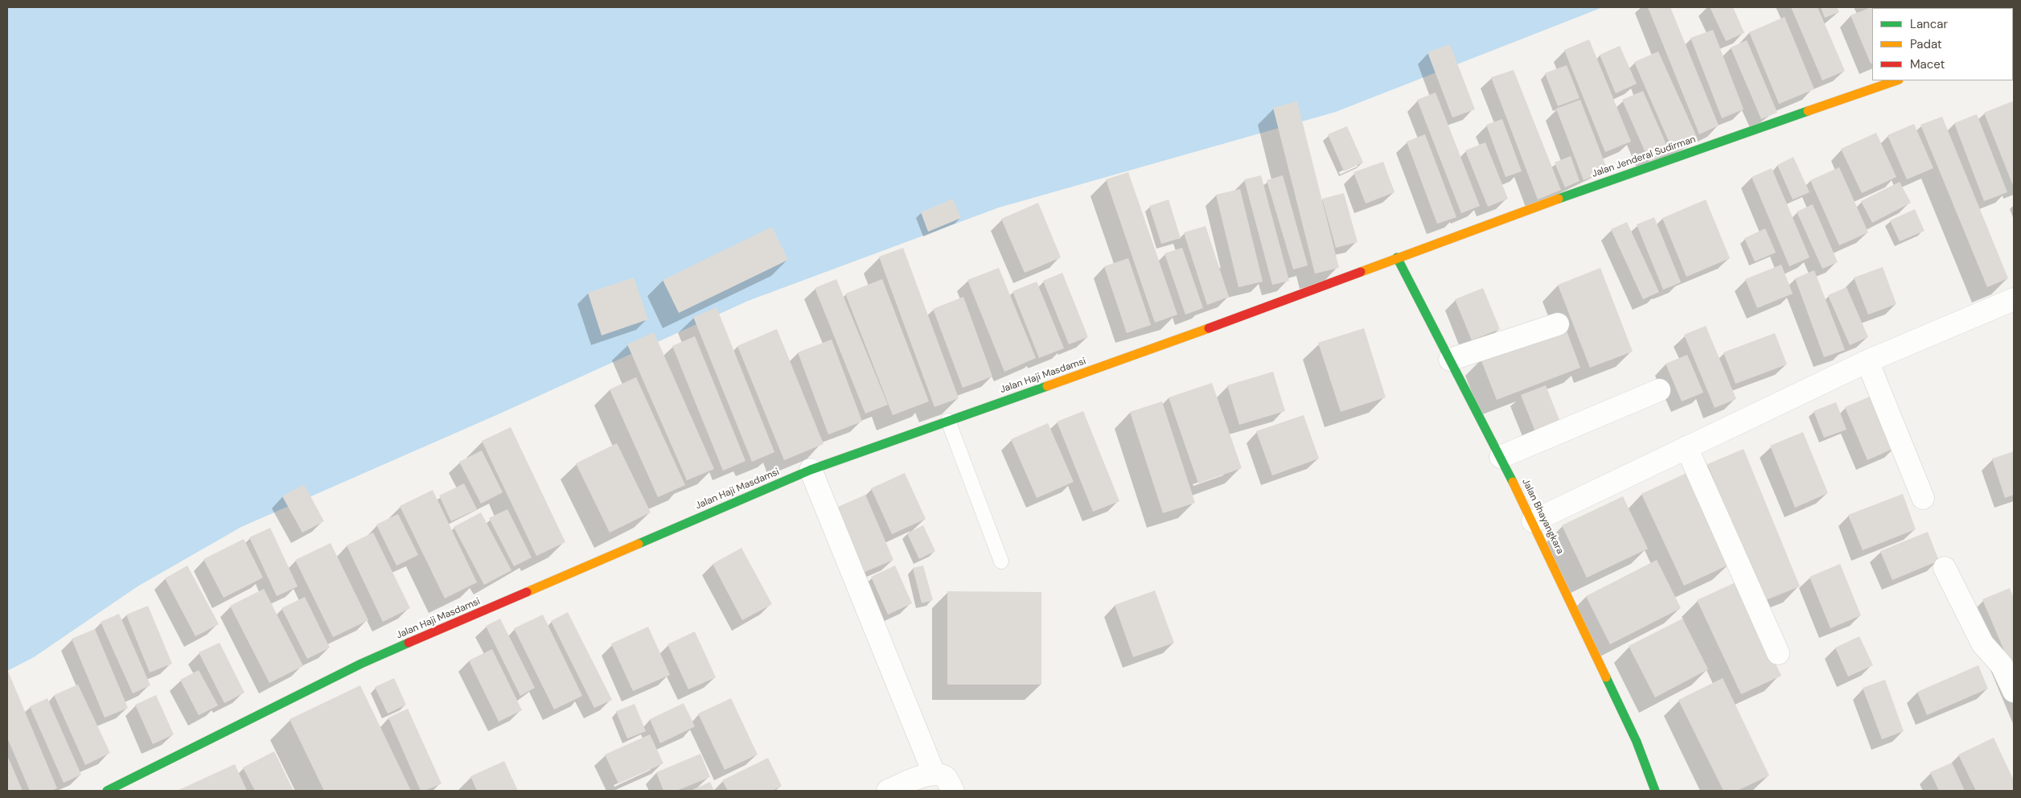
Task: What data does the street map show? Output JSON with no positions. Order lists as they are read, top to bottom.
{
  "streets": {
    "main road": ["Jalan Jenderal Sudirman", "Jalan Haji Masdamsi", "Jalan Bhayangkara"]
  },
  "crossings": [
    ["Jalan Jenderal Sudirman", "Jalan Haji Masdamsi"],
    ["Jalan Jenderal Sudirman", "Jalan Bhayangkara"],
    ["Jalan Haji Masdamsi", "Jalan Bhayangkara"]
  ],
  "legend": ["Lancar", "Padat", "Macet"]
}
